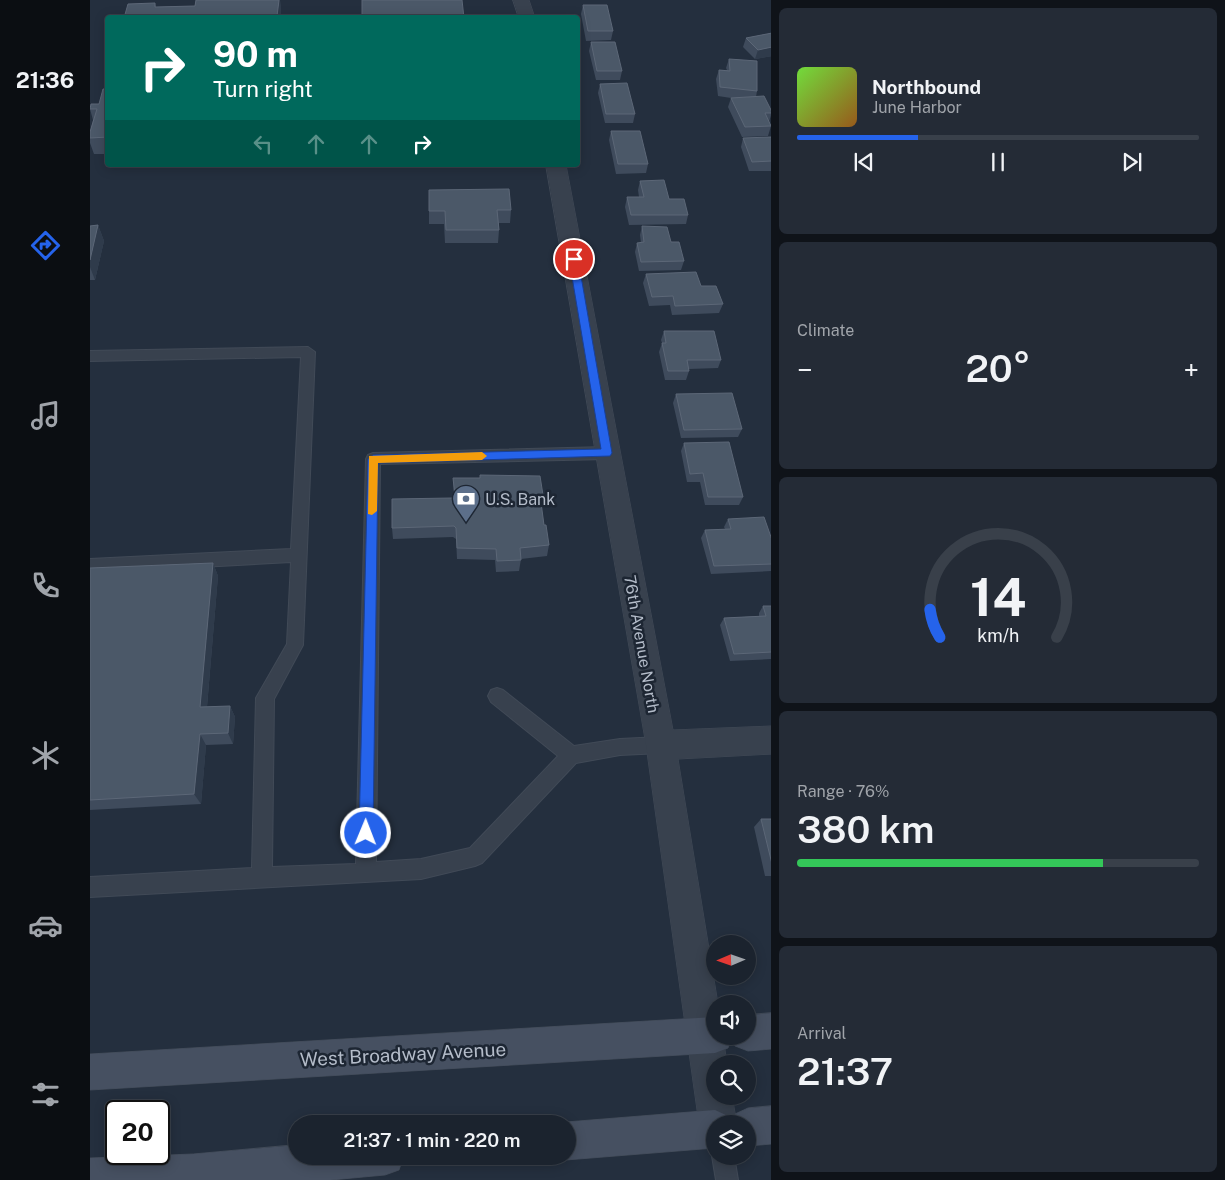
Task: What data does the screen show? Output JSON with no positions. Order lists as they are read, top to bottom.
{
  "streets": {
    "street": ["76th Avenue North", "West Broadway Avenue"]
  },
  "places": {
    "bank": ["U.S. Bank"]
  },
  "north": "left",
  "page": {
    "tabs": "21:36",
    "turn": ["90 m", "Turn right"],
    "song": ["Northbound", "June Harbor"],
    "tile": [
      "Climate",
      ["Range · 76%", "380 km"],
      ["Arrival", "21:37"]
    ],
    "heat": ["−", "20°", "+"],
    "limit": "20",
    "trip": "21:37 · 1 min · 220 m",
    "gauge": ["14", "km/h"]
  }
}
